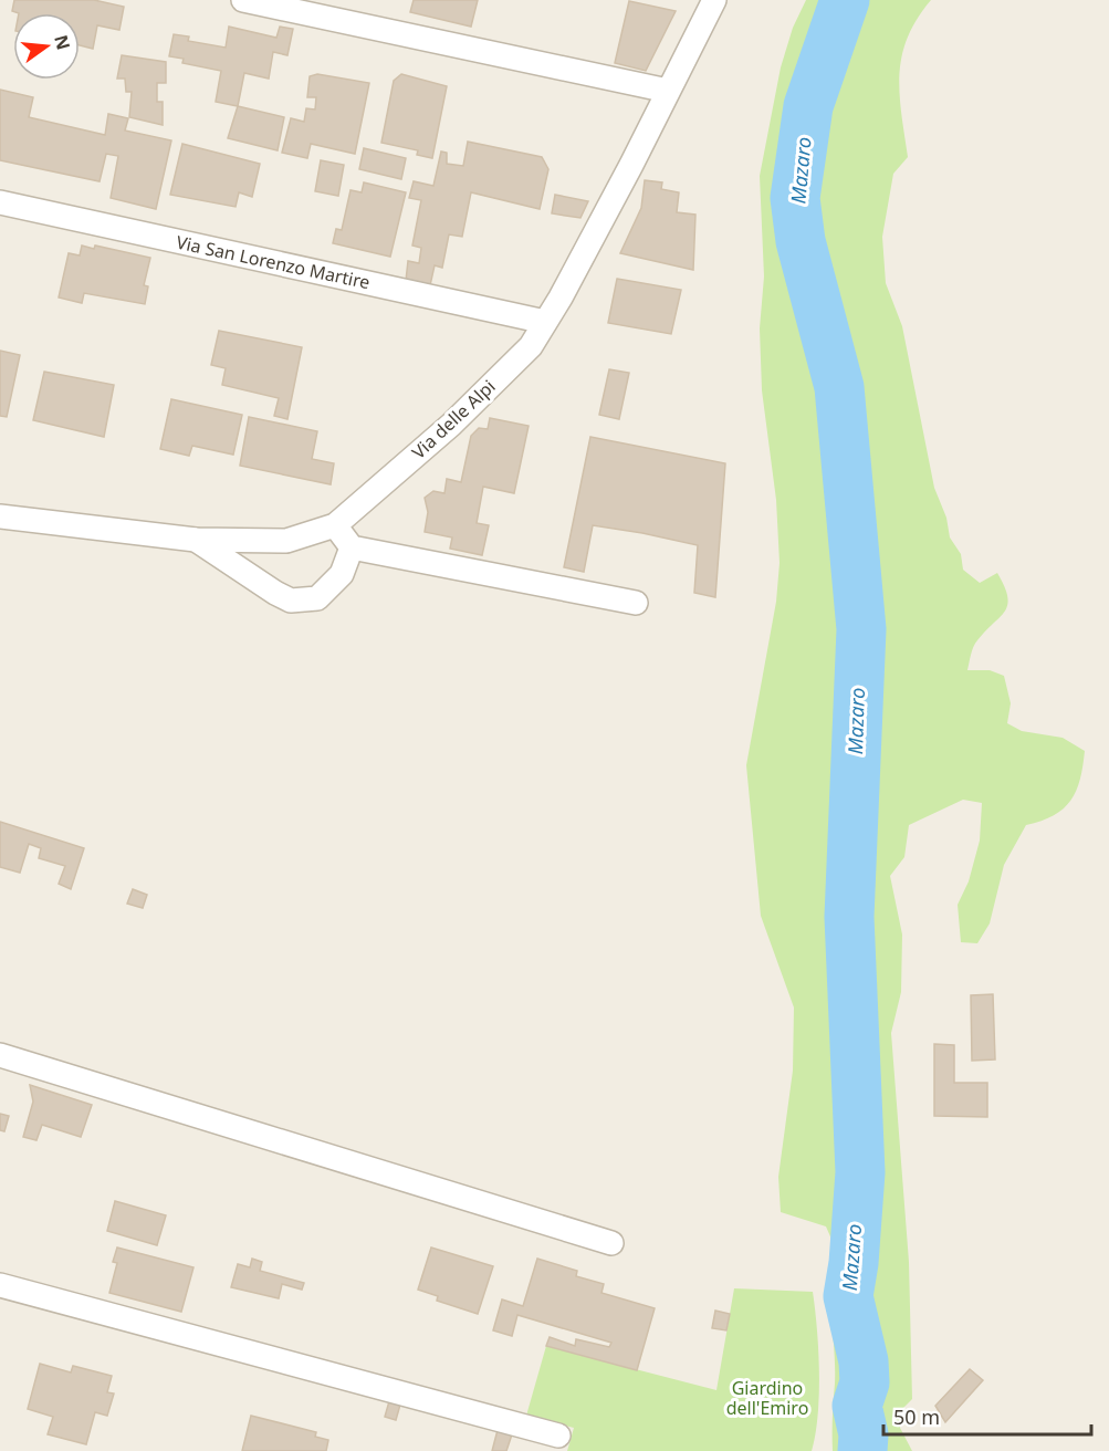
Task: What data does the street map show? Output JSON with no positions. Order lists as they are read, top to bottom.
{
  "streets": {
    "street": ["Via San Lorenzo Martire", "Via delle Alpi"]
  },
  "crossings": [
    ["Via San Lorenzo Martire", "Via delle Alpi"]
  ],
  "water": ["Mazaro"],
  "parks": ["Giardino dell'Emiro"],
  "scale_bar": "50 m",
  "north": "right"
}
